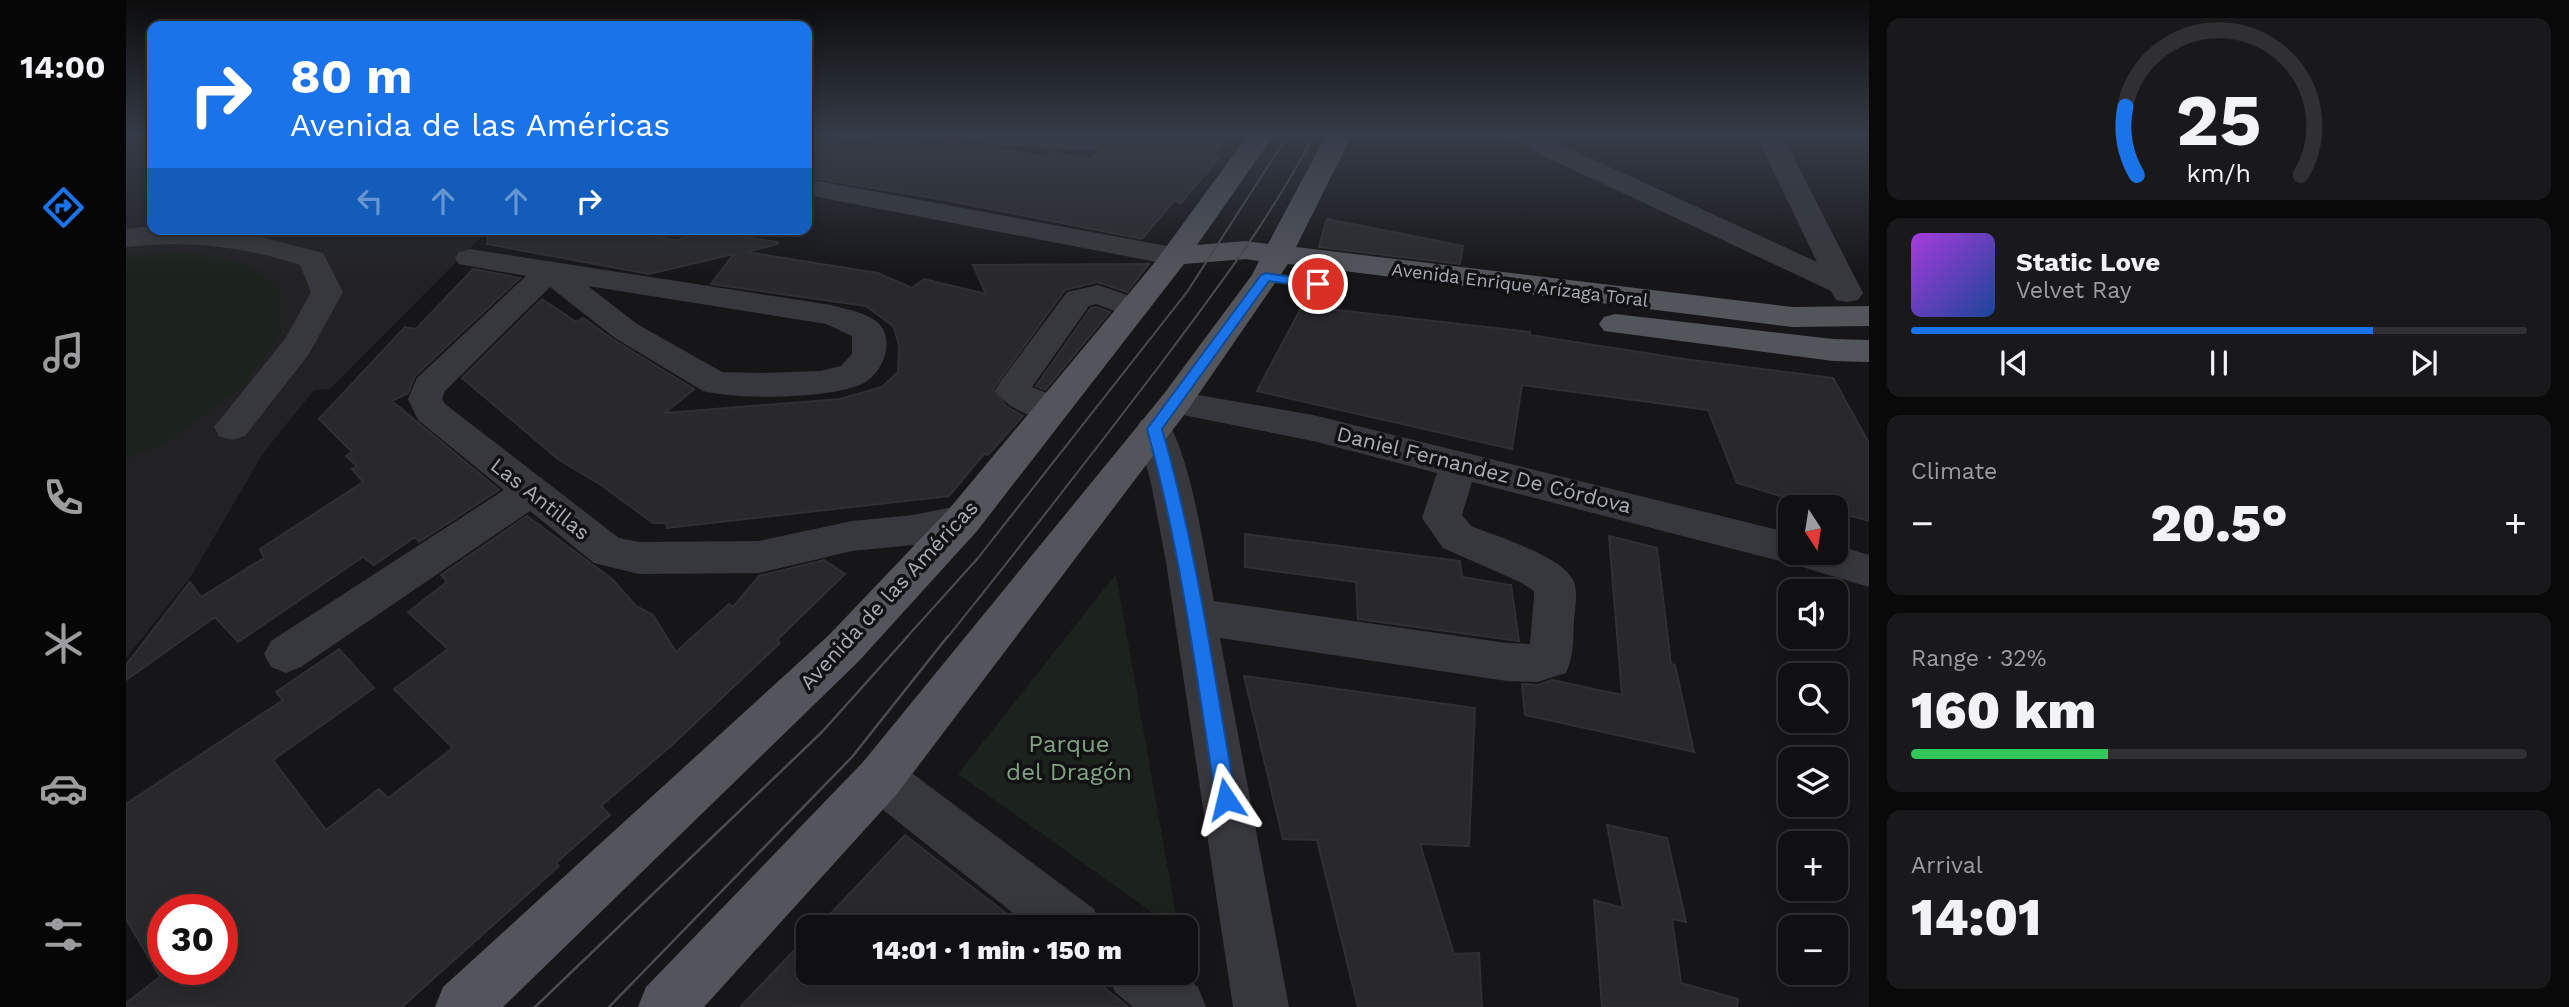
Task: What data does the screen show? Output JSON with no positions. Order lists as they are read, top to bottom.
{
  "streets": {
    "main road": ["Avenida Enrique Arízaga Toral", "Avenida de las Américas"],
    "street": ["Daniel Fernandez De Córdova", "Las Antillas"]
  },
  "crossings": [
    ["Avenida Enrique Arízaga Toral", "Avenida de las Américas"],
    ["Las Antillas", "Avenida de las Américas"]
  ],
  "parks": ["Parque del Dragón"],
  "north": "bottom",
  "page": {
    "tabs": "14:00",
    "turn": ["80 m", "Avenida de las Américas"],
    "song": ["Static Love", "Velvet Ray"],
    "tile": [
      "Climate",
      ["Range · 32%", "160 km"],
      ["Arrival", "14:01"]
    ],
    "map_buttons": ["+", "−"],
    "heat": ["−", "20.5°", "+"],
    "limit": "30",
    "trip": "14:01 · 1 min · 150 m",
    "gauge": ["25", "km/h"]
  }
}
